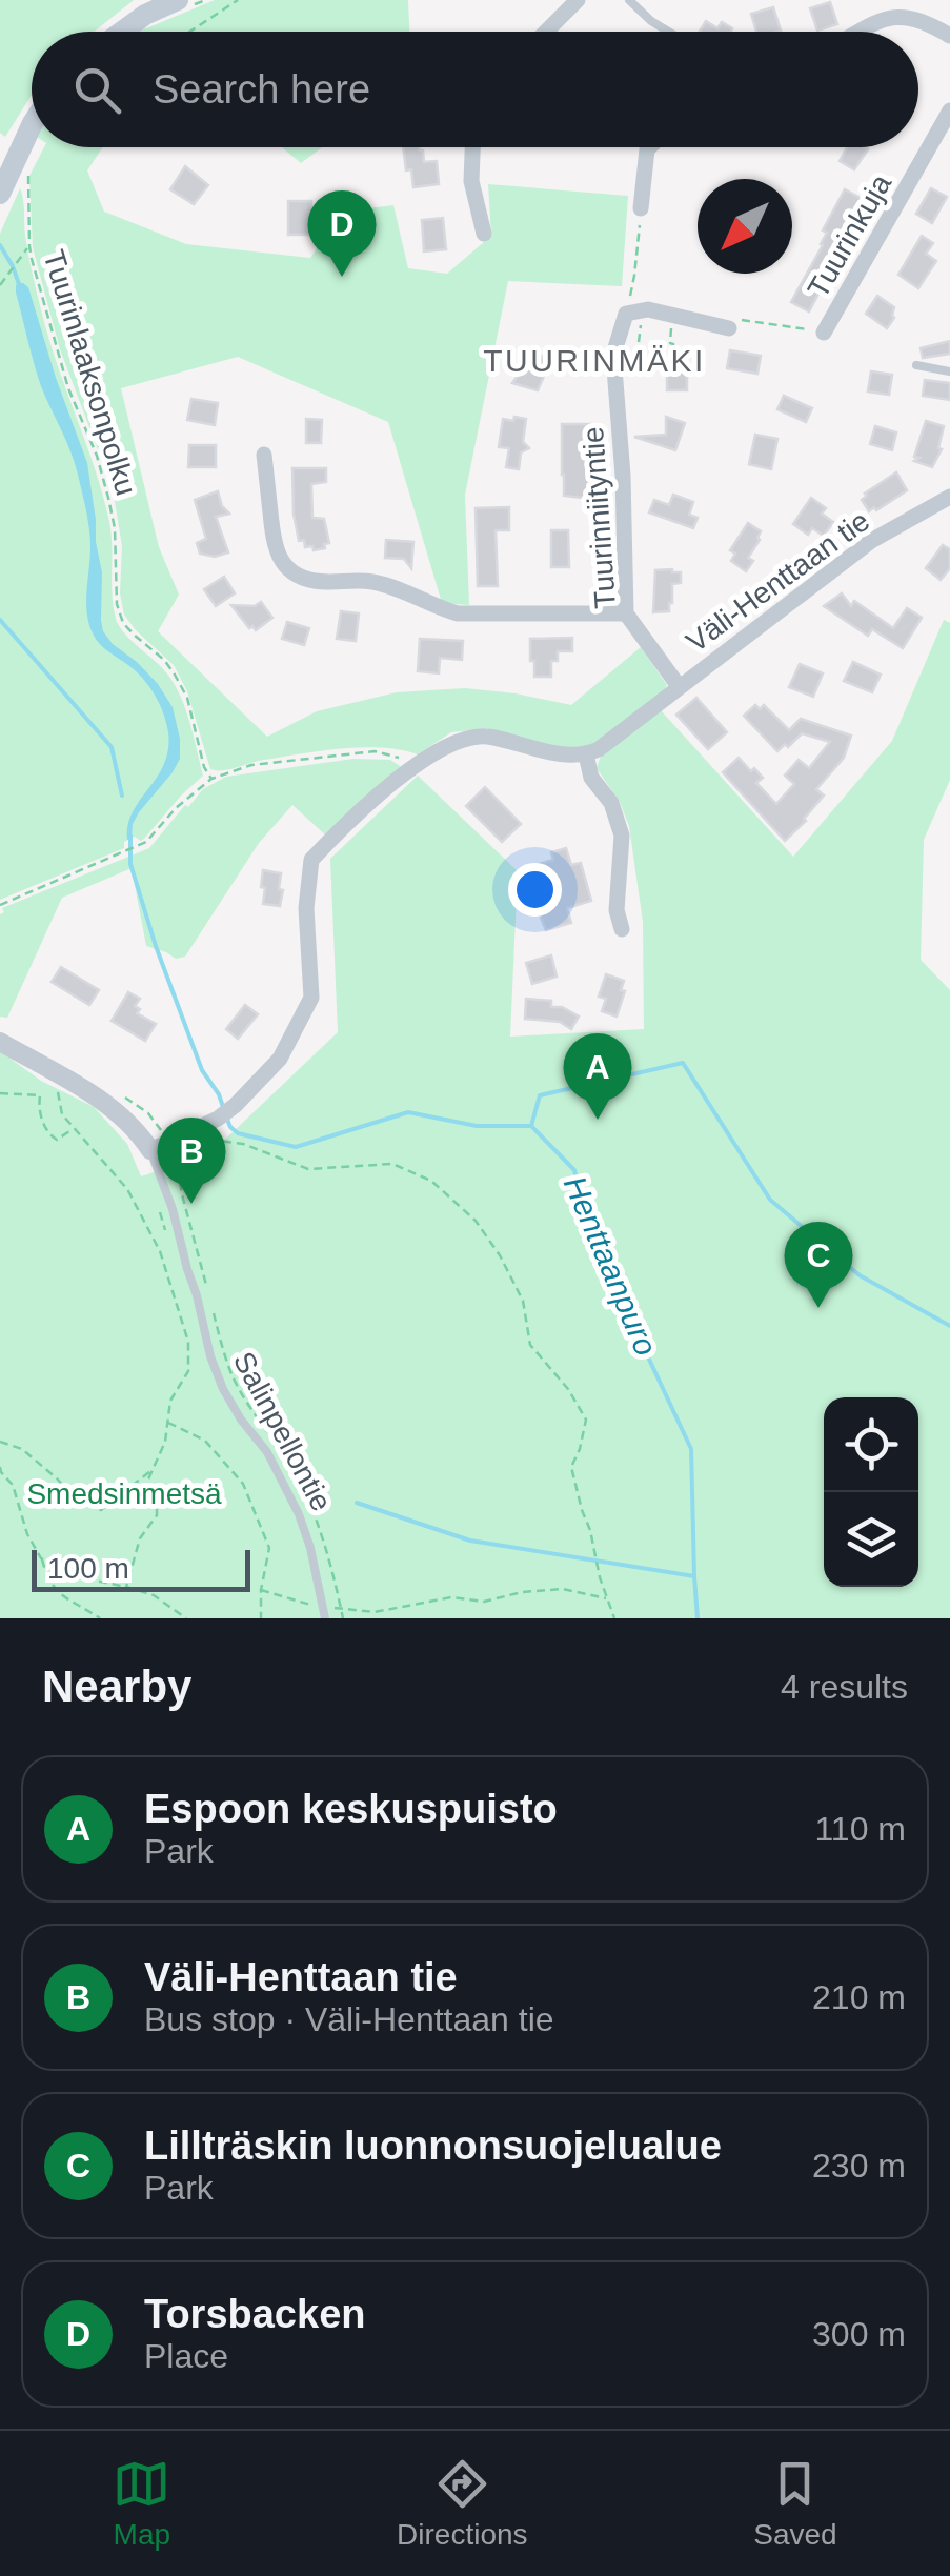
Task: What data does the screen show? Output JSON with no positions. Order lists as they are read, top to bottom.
{
  "streets": {
    "street": [
      "Tuurinkuja",
      "Tuurinniityntie",
      "Väli-Henttaan tie",
      "Salinpellontie"
    ],
    "path": ["Tuurinlaaksonpolku"]
  },
  "crossings": [
    ["Tuurinniityntie", "Väli-Henttaan tie"]
  ],
  "districts": ["TUURINMÄKI"],
  "water": ["Henttaanpuro"],
  "parks": ["Smedsinmetsä"],
  "scale_bar": "100 m",
  "north": "bottom left",
  "page": {
    "search": "Search here",
    "pins": [
      "D",
      "A",
      "B",
      "C"
    ],
    "scale": "100 m",
    "heading": ["Nearby", "4 results"],
    "list": [
      {
        "mark": "A",
        "name": "Espoon keskuspuisto",
        "note": "Park",
        "value": "110 m"
      },
      {
        "mark": "B",
        "name": "Väli-Henttaan tie",
        "note": "Bus stop · Väli-Henttaan tie",
        "value": "210 m"
      },
      {
        "mark": "C",
        "name": "Lillträskin luonnonsuojelualue",
        "note": "Park",
        "value": "230 m"
      },
      {
        "mark": "D",
        "name": "Torsbacken",
        "note": "Place",
        "value": "300 m"
      }
    ],
    "nav": ["Map", "Directions", "Saved"]
  }
}
